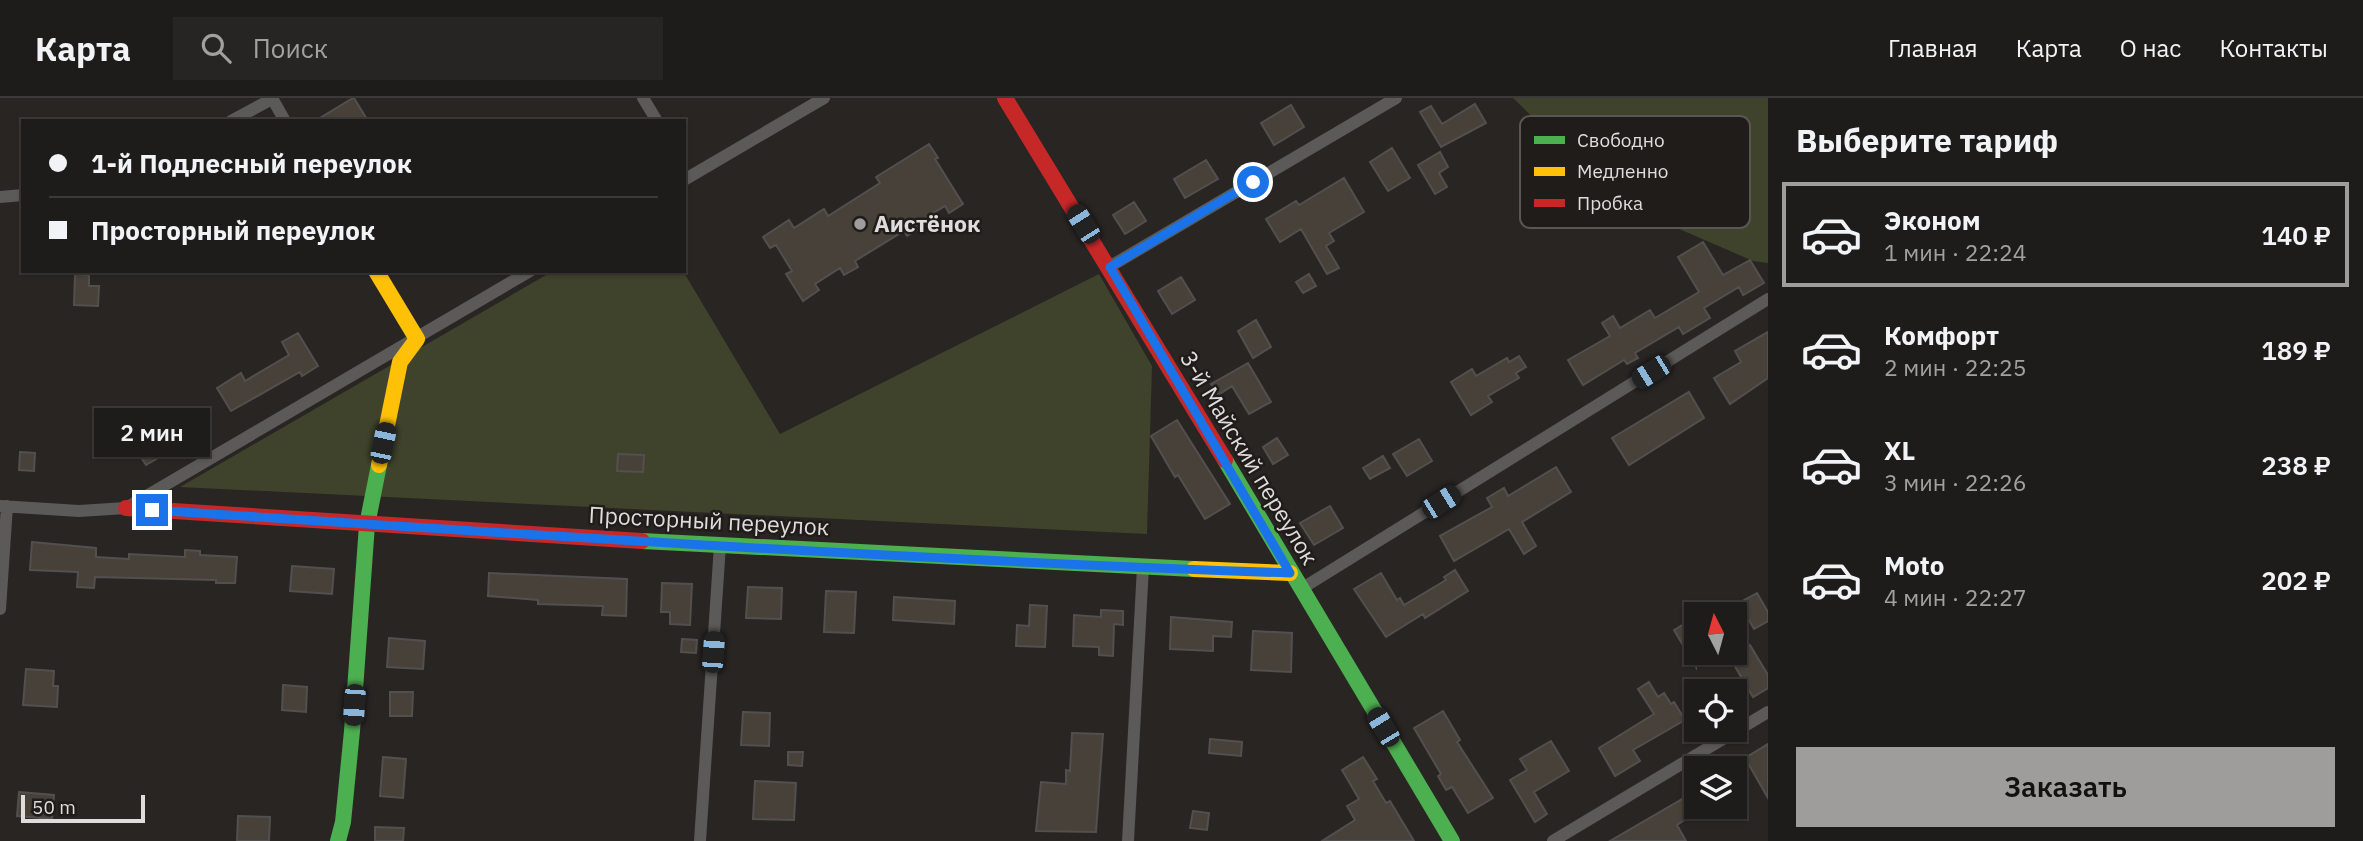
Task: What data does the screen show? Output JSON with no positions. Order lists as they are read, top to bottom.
{
  "streets": {
    "street": ["3-й Майский переулок", "Просторный переулок"]
  },
  "crossings": [
    ["3-й Майский переулок", "Просторный переулок"]
  ],
  "places": ["Аистёнок"],
  "legend": ["Свободно", "Медленно", "Пробка"],
  "scale_bar": "50 m",
  "north": "top",
  "page": {
    "header": "Карта",
    "search": "Поиск",
    "nav": [
      "Главная",
      "Карта",
      "О нас",
      "Контакты"
    ],
    "heading": "Выберите тариф",
    "banner": ["1-й Подлесный переулок", "Просторный переулок"],
    "list": [
      {
        "name": "Эконом",
        "note": "1 мин · 22:24",
        "value": "140 ₽"
      },
      {
        "name": "Комфорт",
        "note": "2 мин · 22:25",
        "value": "189 ₽"
      },
      {
        "name": "XL",
        "note": "3 мин · 22:26",
        "value": "238 ₽"
      },
      {
        "name": "Moto",
        "note": "4 мин · 22:27",
        "value": "202 ₽"
      }
    ],
    "bubble": "2 мин",
    "buttons": "Заказать",
    "scale": "50 m"
  }
}
